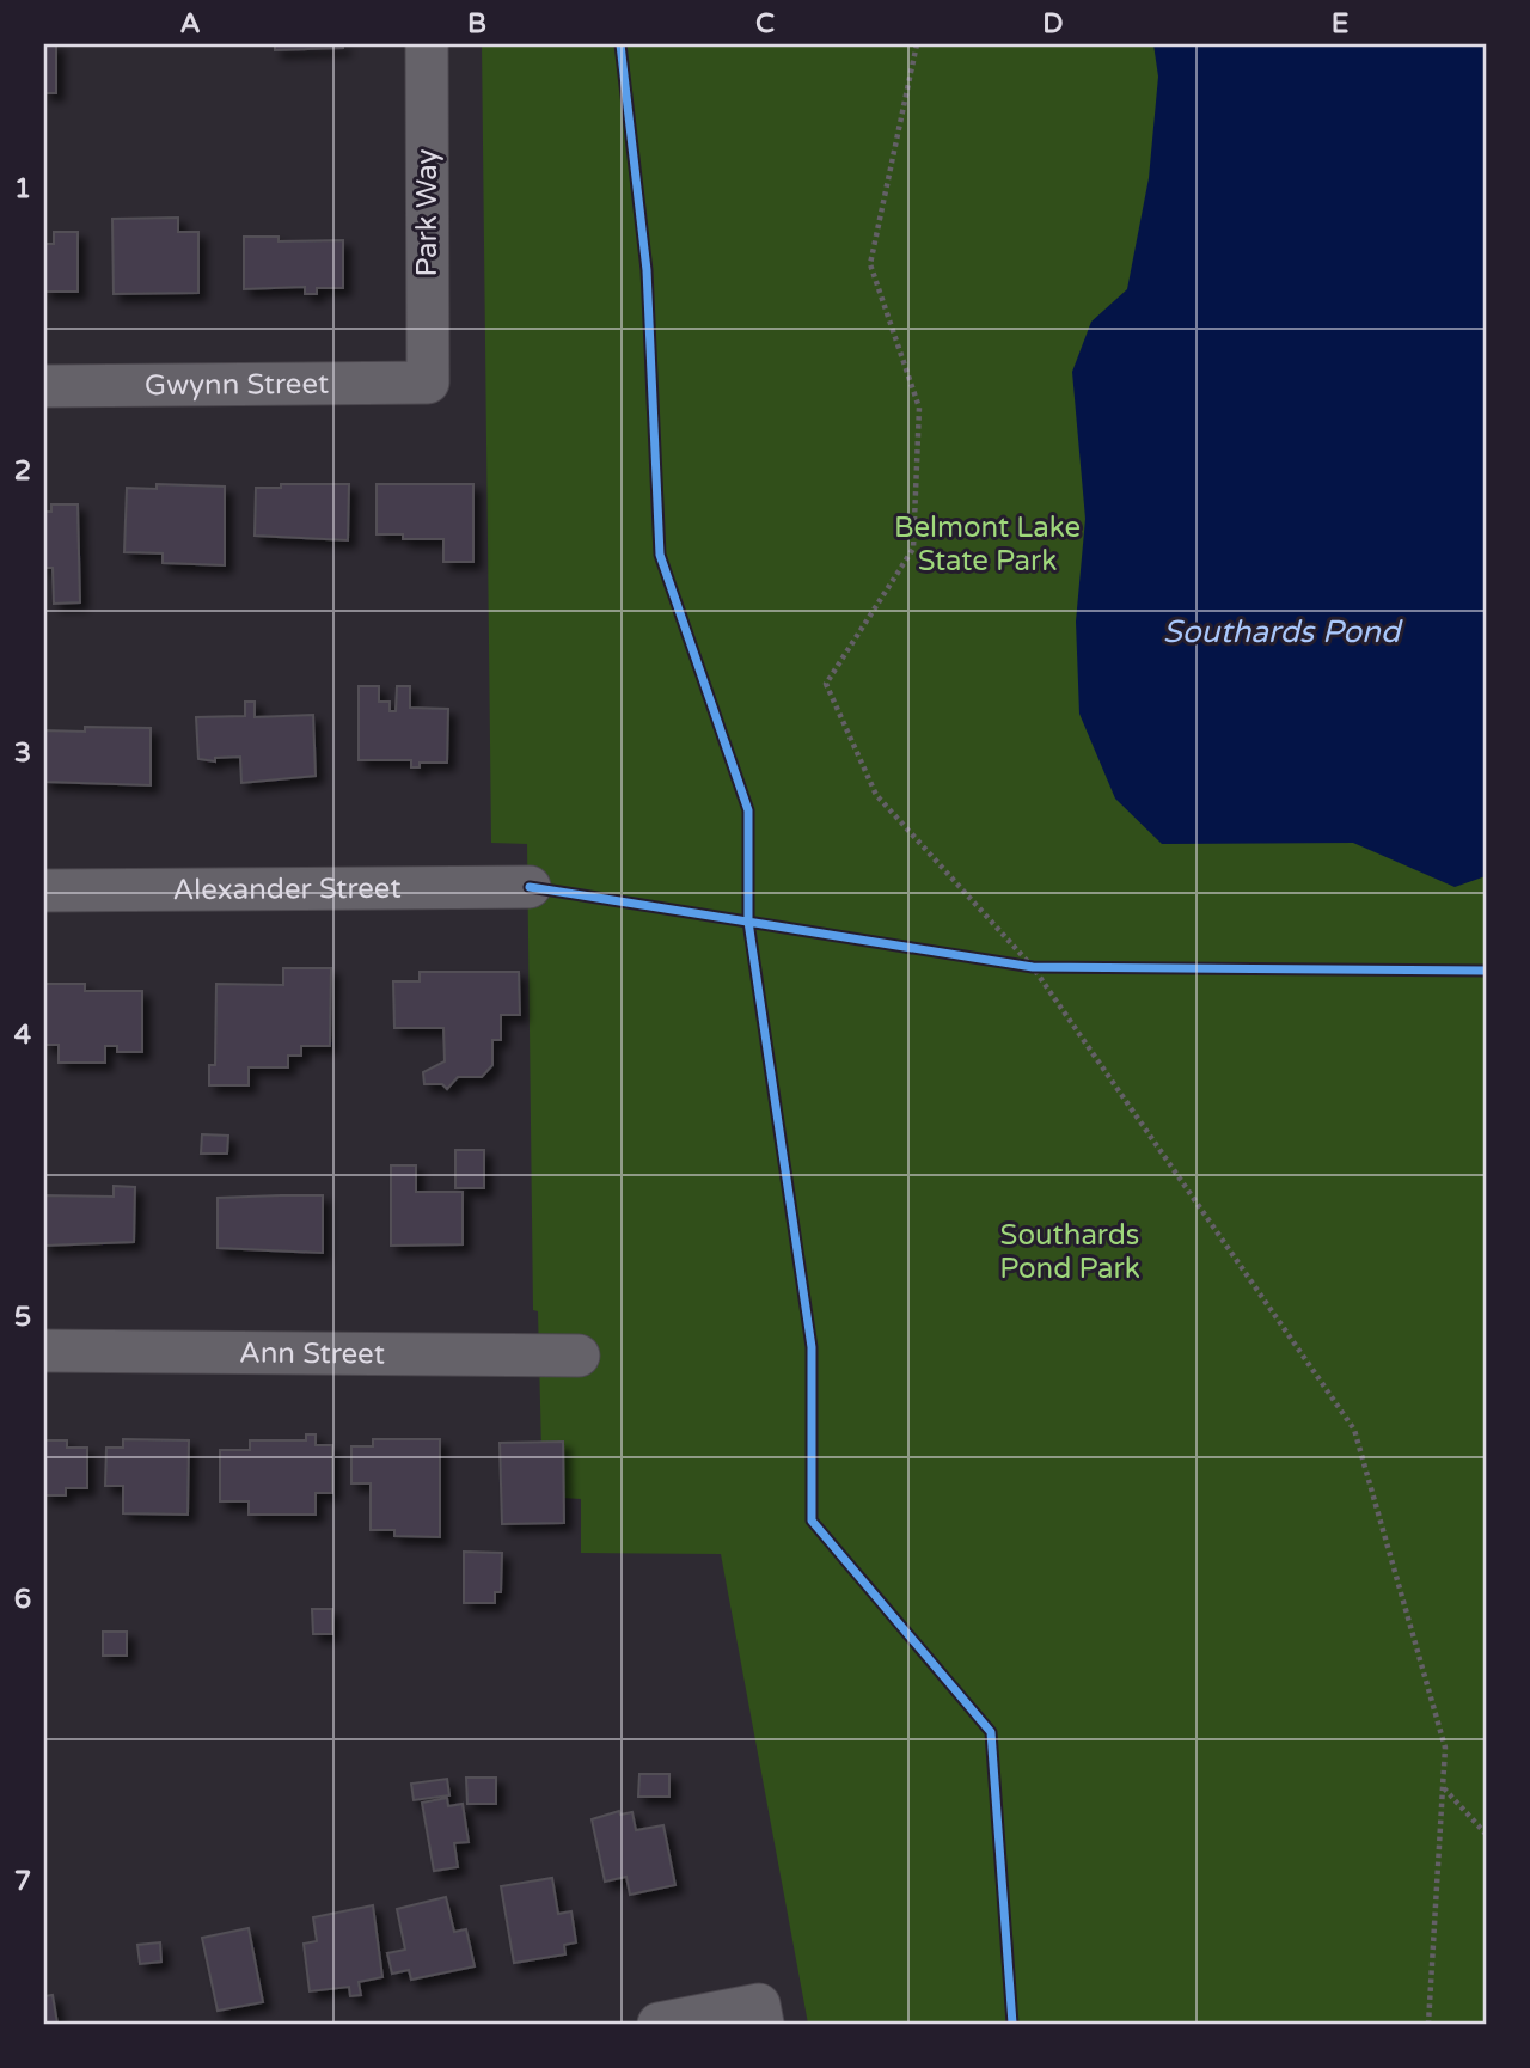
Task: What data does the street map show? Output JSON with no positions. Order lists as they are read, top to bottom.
{
  "streets": {
    "street": [
      "Park Way",
      "Gwynn Street",
      "Alexander Street",
      "Ann Street"
    ]
  },
  "crossings": [
    ["Park Way", "Gwynn Street"]
  ],
  "water": ["Southards Pond"],
  "parks": ["Belmont Lake State Park", "Southards Pond Park"],
  "grid": {
    "columns": [
      "A",
      "B",
      "C",
      "D",
      "E"
    ],
    "rows": [
      "1",
      "2",
      "3",
      "4",
      "5",
      "6",
      "7"
    ]
  }
}
